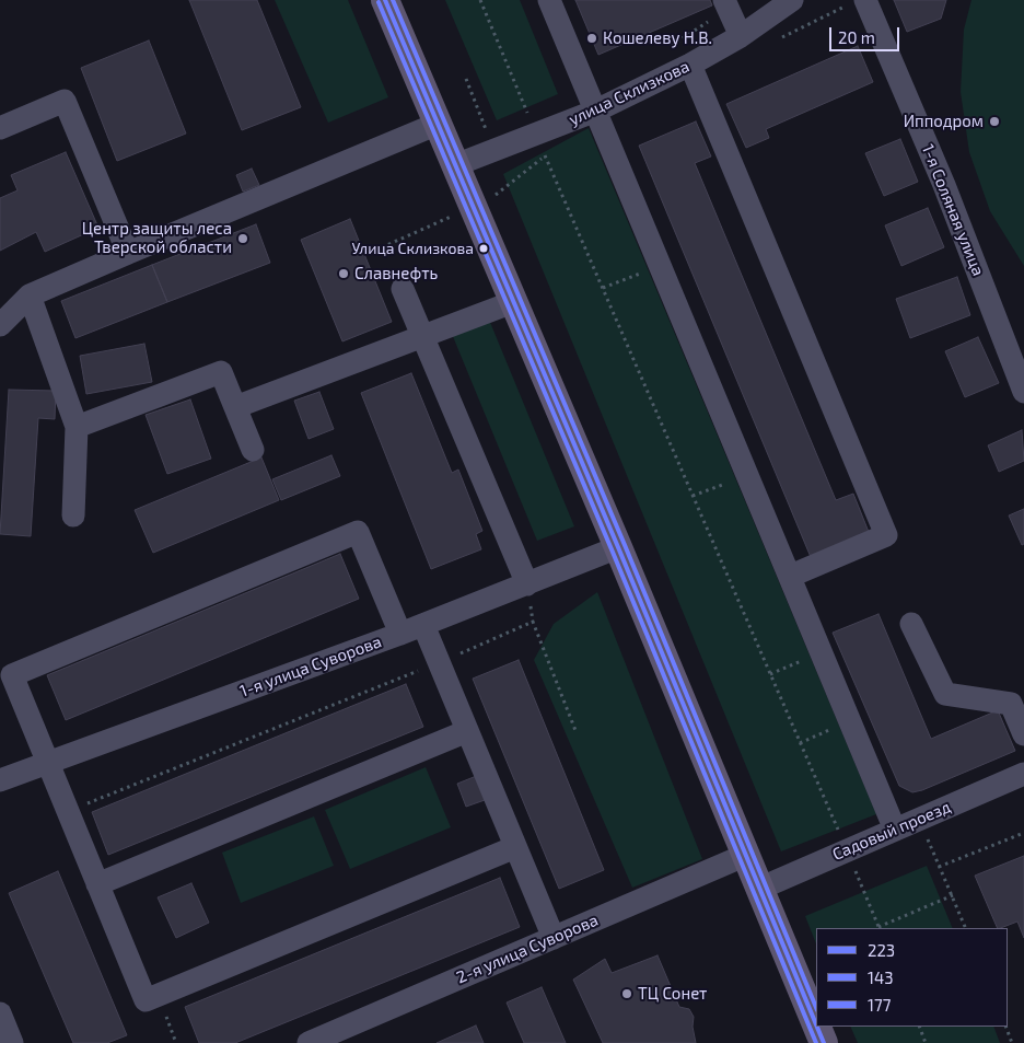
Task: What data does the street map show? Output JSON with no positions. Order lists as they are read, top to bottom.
{
  "streets": {
    "street": [
      "улица Склизкова",
      "1-я Соляная улица",
      "1-я улица Суворова",
      "Садовый проезд",
      "2-я улица Суворова"
    ]
  },
  "places": [
    "Кошелеву Н.В.",
    "Ипподром",
    "Центр защиты леса Тверской области",
    "Улица Склизкова",
    "Славнефть",
    "ТЦ Сонет"
  ],
  "lines": ["transit line 223", "transit line 177", "transit line 143"],
  "legend": ["223", "143", "177"],
  "scale_bar": "20 m"
}
